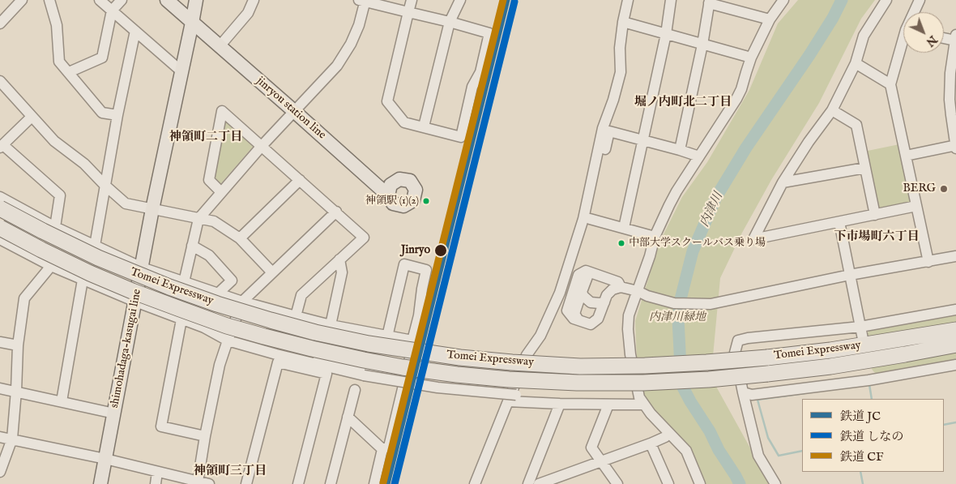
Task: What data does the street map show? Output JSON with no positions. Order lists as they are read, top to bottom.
{
  "streets": {
    "highway": ["Tomei Expressway"],
    "main road": ["jinryou station line", "shimohadaga-kasugai line"]
  },
  "crossings": [
    ["jinryou station line", "shimohadaga-kasugai line"]
  ],
  "districts": [
    "堀ノ内町北二丁目",
    "神領町二丁目",
    "下市場町六丁目",
    "神領町三丁目"
  ],
  "water": ["内津川"],
  "parks": ["内津川緑地"],
  "places": [
    "BERG",
    "神領駅 (1)(2)",
    "中部大学スクールバス乗り場",
    "Jinryo"
  ],
  "lines": ["rail line JC", "rail line CF", "rail line しなの"],
  "legend": ["鉄道 JC", "鉄道 しなの", "鉄道 CF"],
  "north": "bottom right"
}
